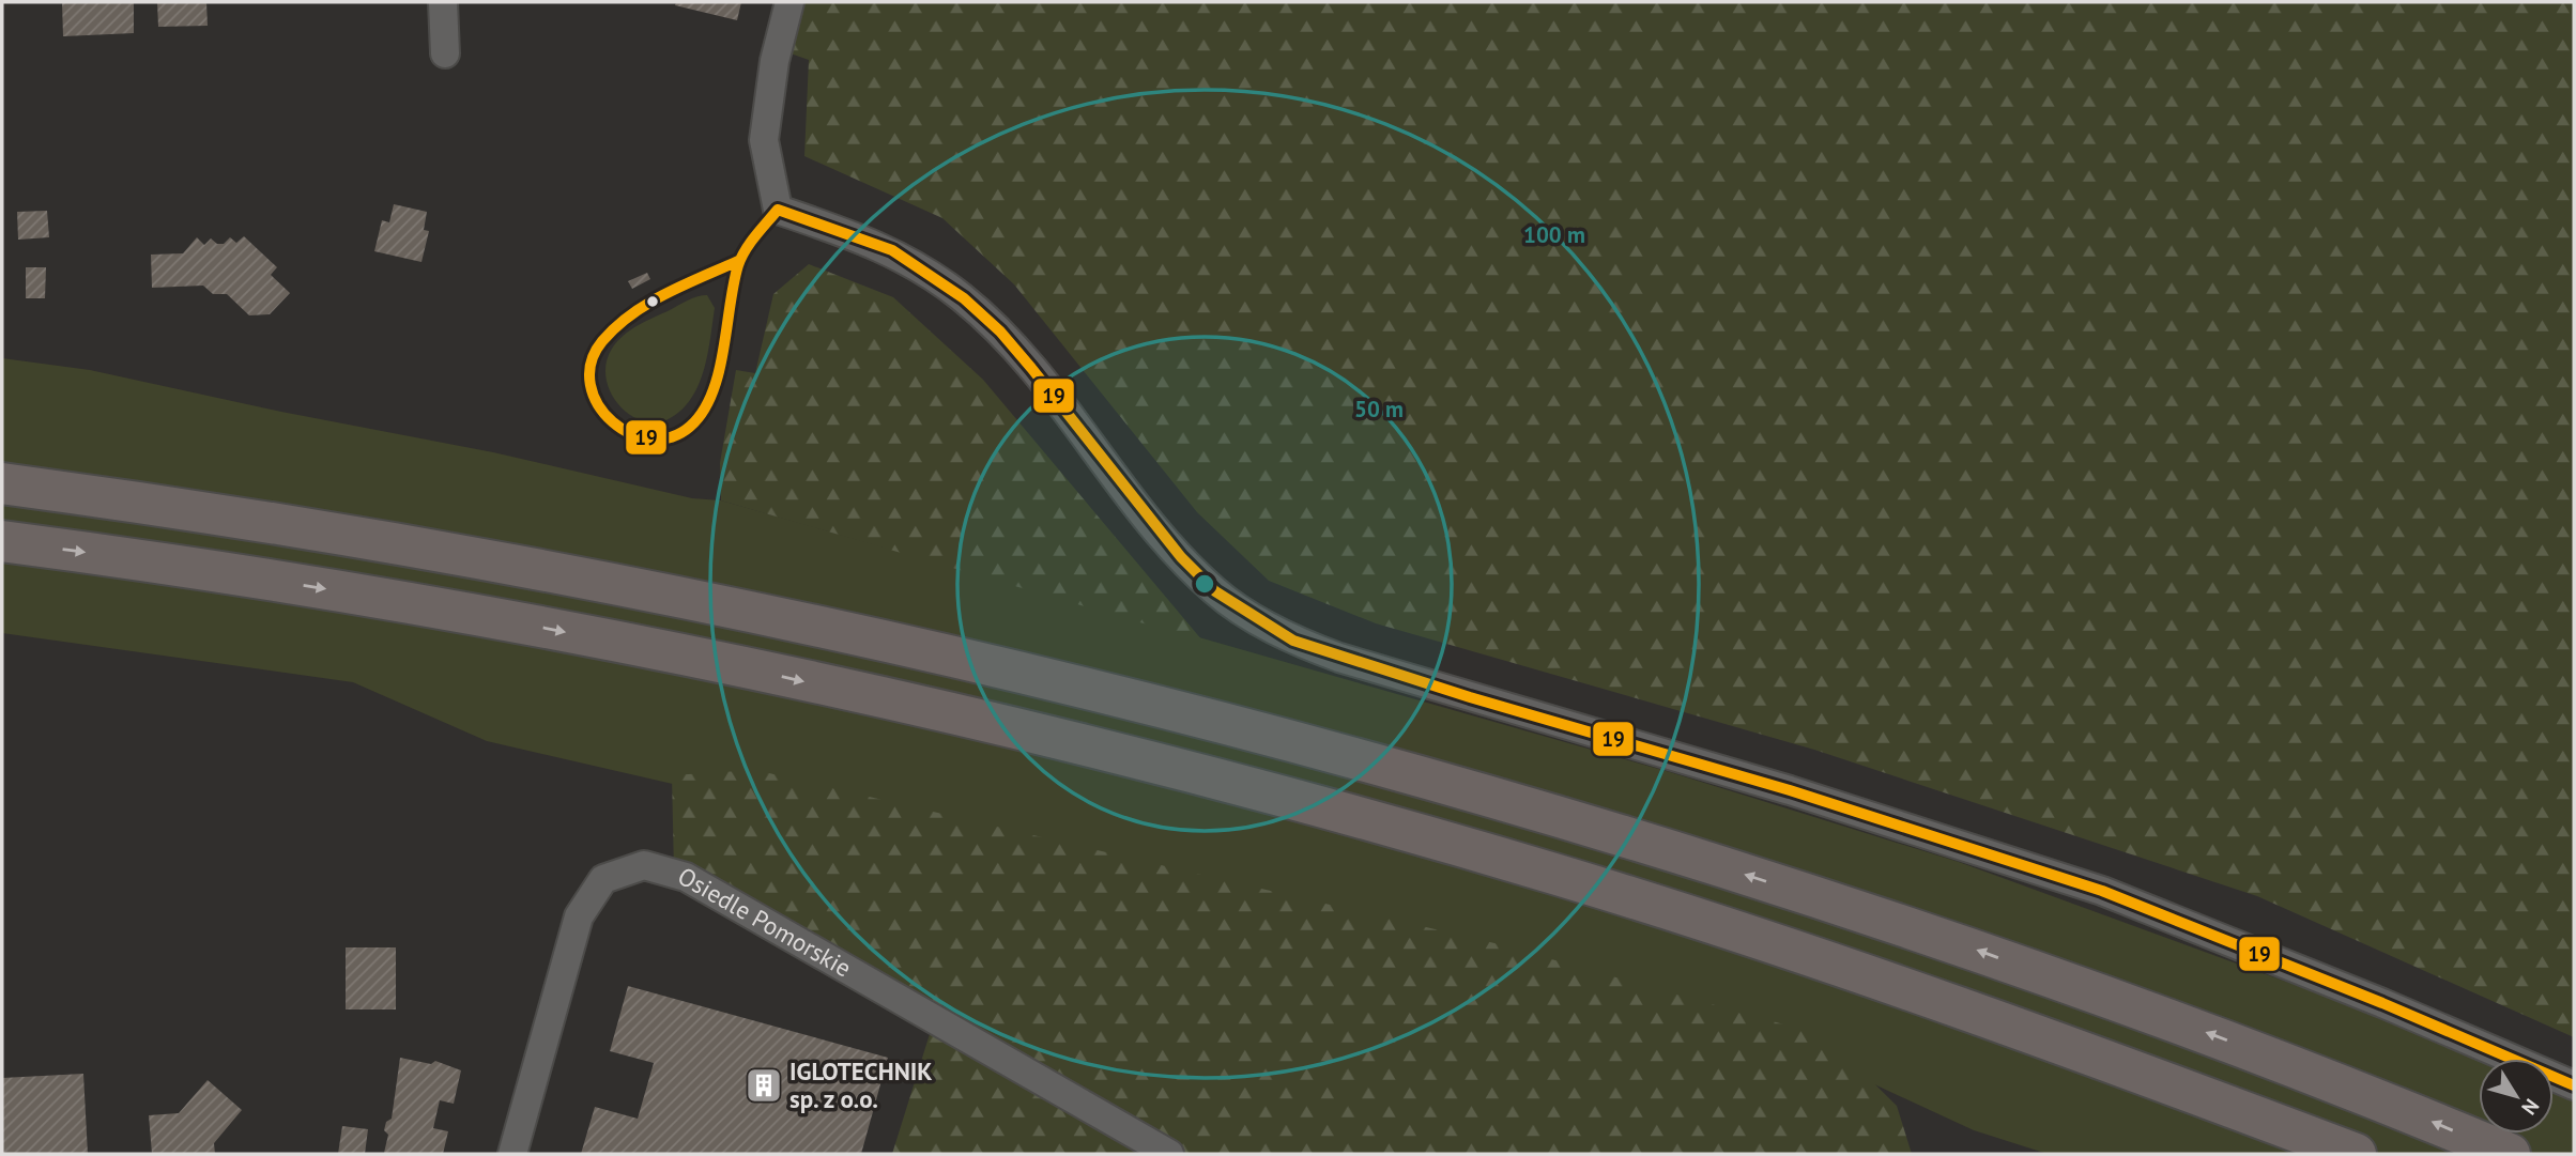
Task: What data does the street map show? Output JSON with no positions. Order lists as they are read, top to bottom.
{
  "streets": {
    "street": ["Osiedle Pomorskie"]
  },
  "places": {
    "building": ["IGLOTECHNIK sp. z o.o."]
  },
  "lines": ["transit line 19"],
  "north": "bottom right",
  "rings": ["100 m", "50 m"]
}
